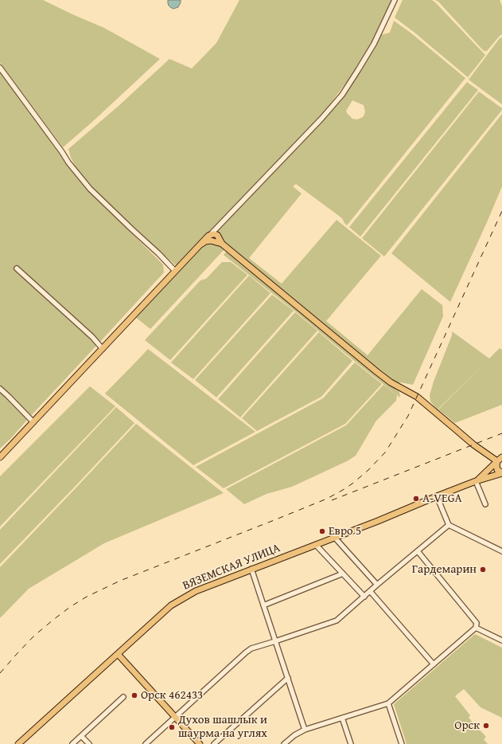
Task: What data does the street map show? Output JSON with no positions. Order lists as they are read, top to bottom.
{
  "streets": {
    "main road": ["ВЯЗЕМСКАЯ УЛИЦА"]
  },
  "places": [
    "A-VEGA",
    "Евро 5",
    "Гардемарин",
    "Орск 462433",
    "Орск",
    "Духов шашлык и шаурма на углях"
  ]
}
